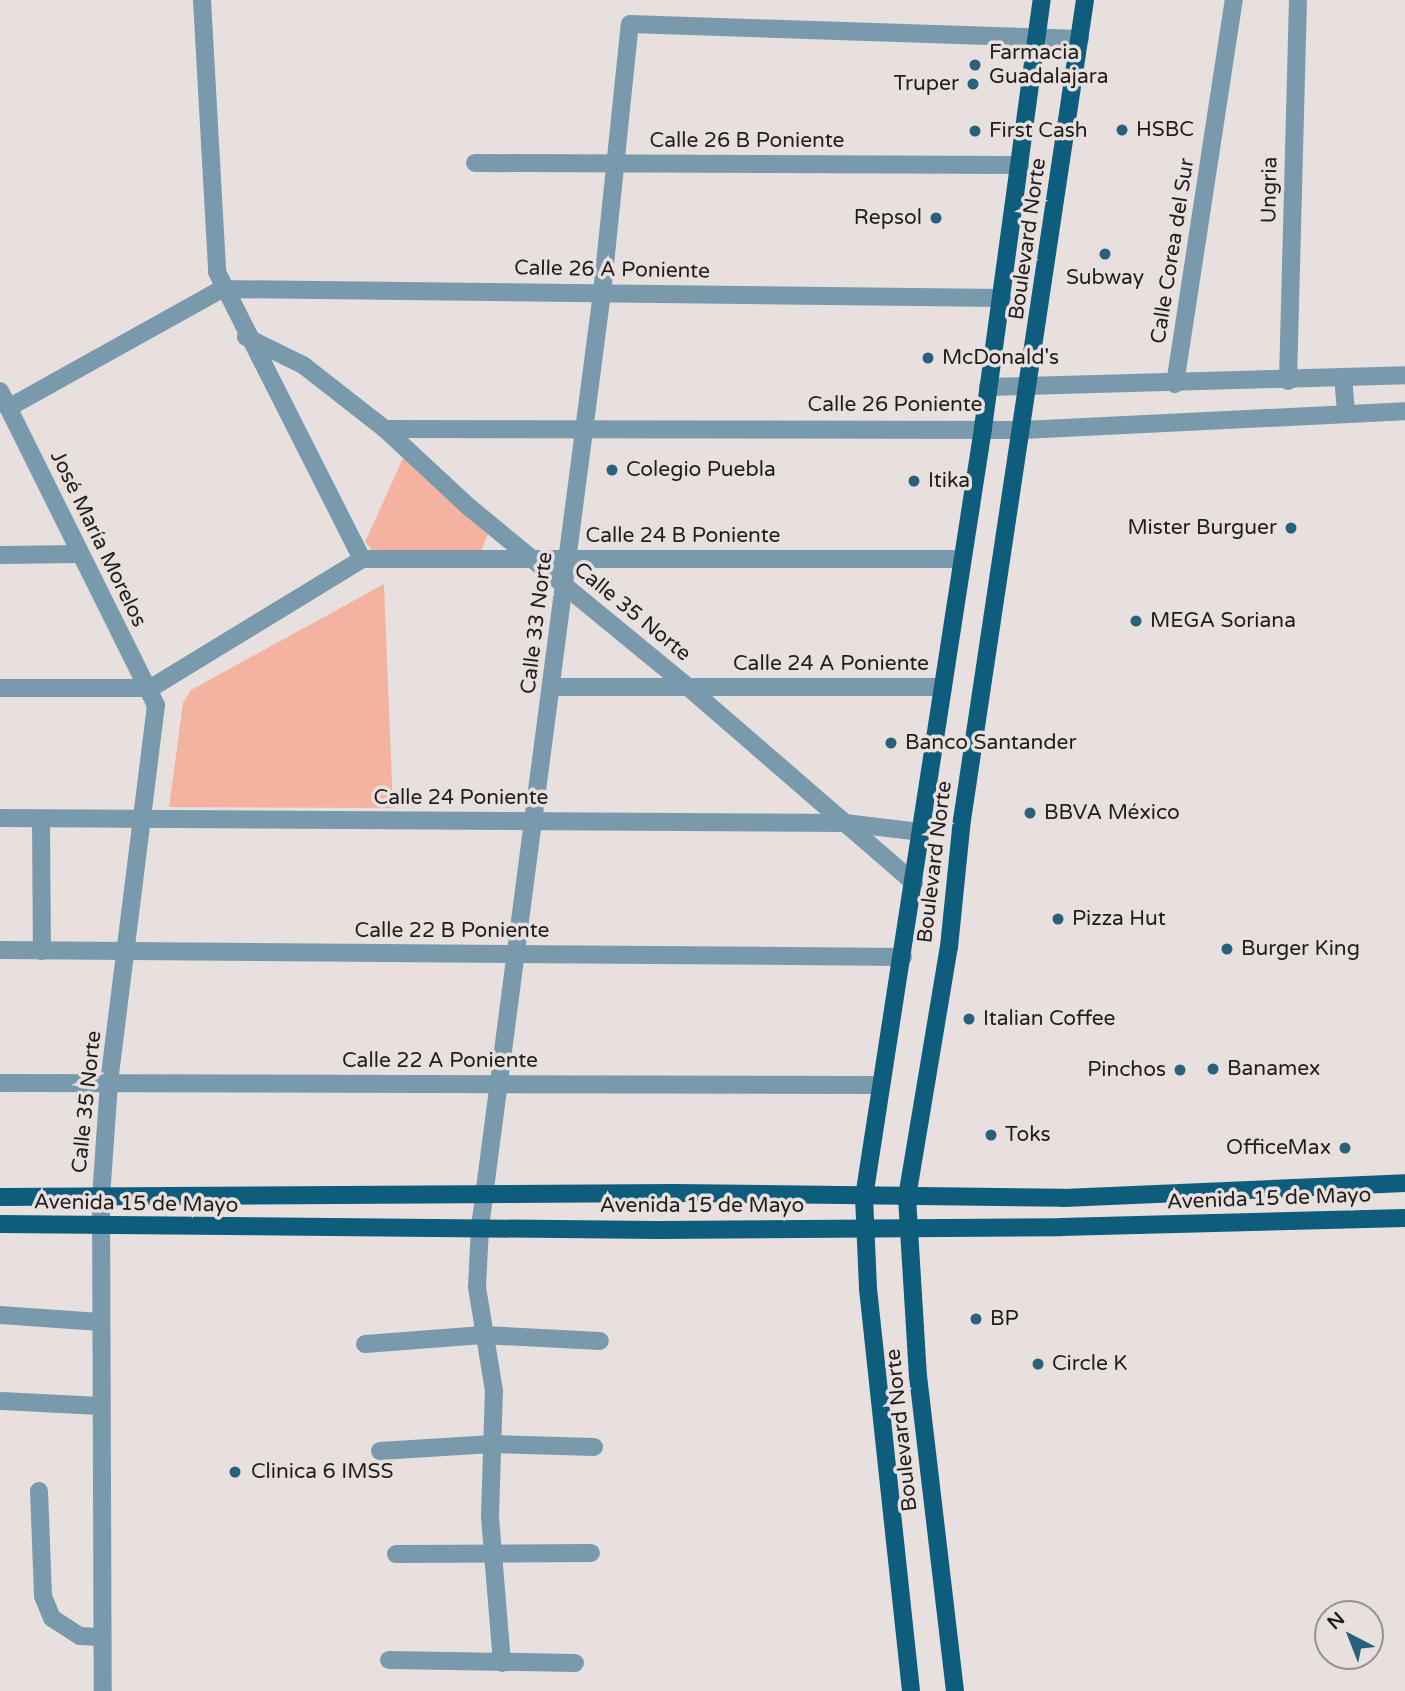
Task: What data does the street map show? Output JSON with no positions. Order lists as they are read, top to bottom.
{
  "streets": {
    "main road": ["Boulevard Norte", "Avenida 15 de Mayo"],
    "street": [
      "Calle 26 B Poniente",
      "Ungria",
      "Calle Corea del Sur",
      "Calle 26 A Poniente",
      "Calle 26 Poniente",
      "Calle 24 B Poniente",
      "José María Morelos",
      "Calle 35 Norte",
      "Calle 33 Norte",
      "Calle 24 A Poniente",
      "Calle 24 Poniente",
      "Calle 22 B Poniente",
      "Calle 22 A Poniente"
    ]
  },
  "crossings": [
    ["Calle 26 B Poniente", "Boulevard Norte"],
    ["Calle 26 B Poniente", "Calle 33 Norte"],
    ["Ungria", "Calle 26 Poniente"],
    ["Boulevard Norte", "Calle 26 A Poniente"],
    ["Boulevard Norte", "Calle 26 Poniente"],
    ["Boulevard Norte", "Calle 24 B Poniente"],
    ["Boulevard Norte", "Calle 35 Norte"],
    ["Boulevard Norte", "Calle 33 Norte"],
    ["Boulevard Norte", "Calle 24 A Poniente"],
    ["Boulevard Norte", "Calle 24 Poniente"],
    ["Boulevard Norte", "Calle 22 B Poniente"],
    ["Boulevard Norte", "Calle 22 A Poniente"],
    ["Boulevard Norte", "Avenida 15 de Mayo"],
    ["Calle Corea del Sur", "Calle 26 Poniente"],
    ["Calle 26 A Poniente", "Calle 33 Norte"],
    ["Calle 26 Poniente", "Calle 35 Norte"],
    ["Calle 26 Poniente", "Calle 33 Norte"],
    ["Calle 24 B Poniente", "Calle 35 Norte"],
    ["Calle 24 B Poniente", "Calle 33 Norte"],
    ["José María Morelos", "Calle 35 Norte"],
    ["Calle 35 Norte", "Calle 33 Norte"],
    ["Calle 35 Norte", "Calle 24 A Poniente"],
    ["Calle 35 Norte", "Calle 24 Poniente"],
    ["Calle 35 Norte", "Calle 22 B Poniente"],
    ["Calle 35 Norte", "Calle 22 A Poniente"],
    ["Calle 35 Norte", "Avenida 15 de Mayo"],
    ["Calle 33 Norte", "Calle 24 A Poniente"],
    ["Calle 33 Norte", "Calle 24 Poniente"],
    ["Calle 33 Norte", "Calle 22 B Poniente"],
    ["Calle 33 Norte", "Calle 22 A Poniente"],
    ["Calle 33 Norte", "Avenida 15 de Mayo"]
  ],
  "places": [
    "Farmacia Guadalajara",
    "Truper",
    "HSBC",
    "First Cash",
    "Repsol",
    "Subway",
    "McDonald's",
    "Colegio Puebla",
    "Itika",
    "Mister Burguer",
    "MEGA Soriana",
    "Banco Santander",
    "BBVA México",
    "Pizza Hut",
    "Burger King",
    "Italian Coffee",
    "Banamex",
    "Pinchos",
    "Toks",
    "OfficeMax",
    "BP",
    "Circle K",
    "Clinica 6 IMSS"
  ],
  "north": "top left"
}
